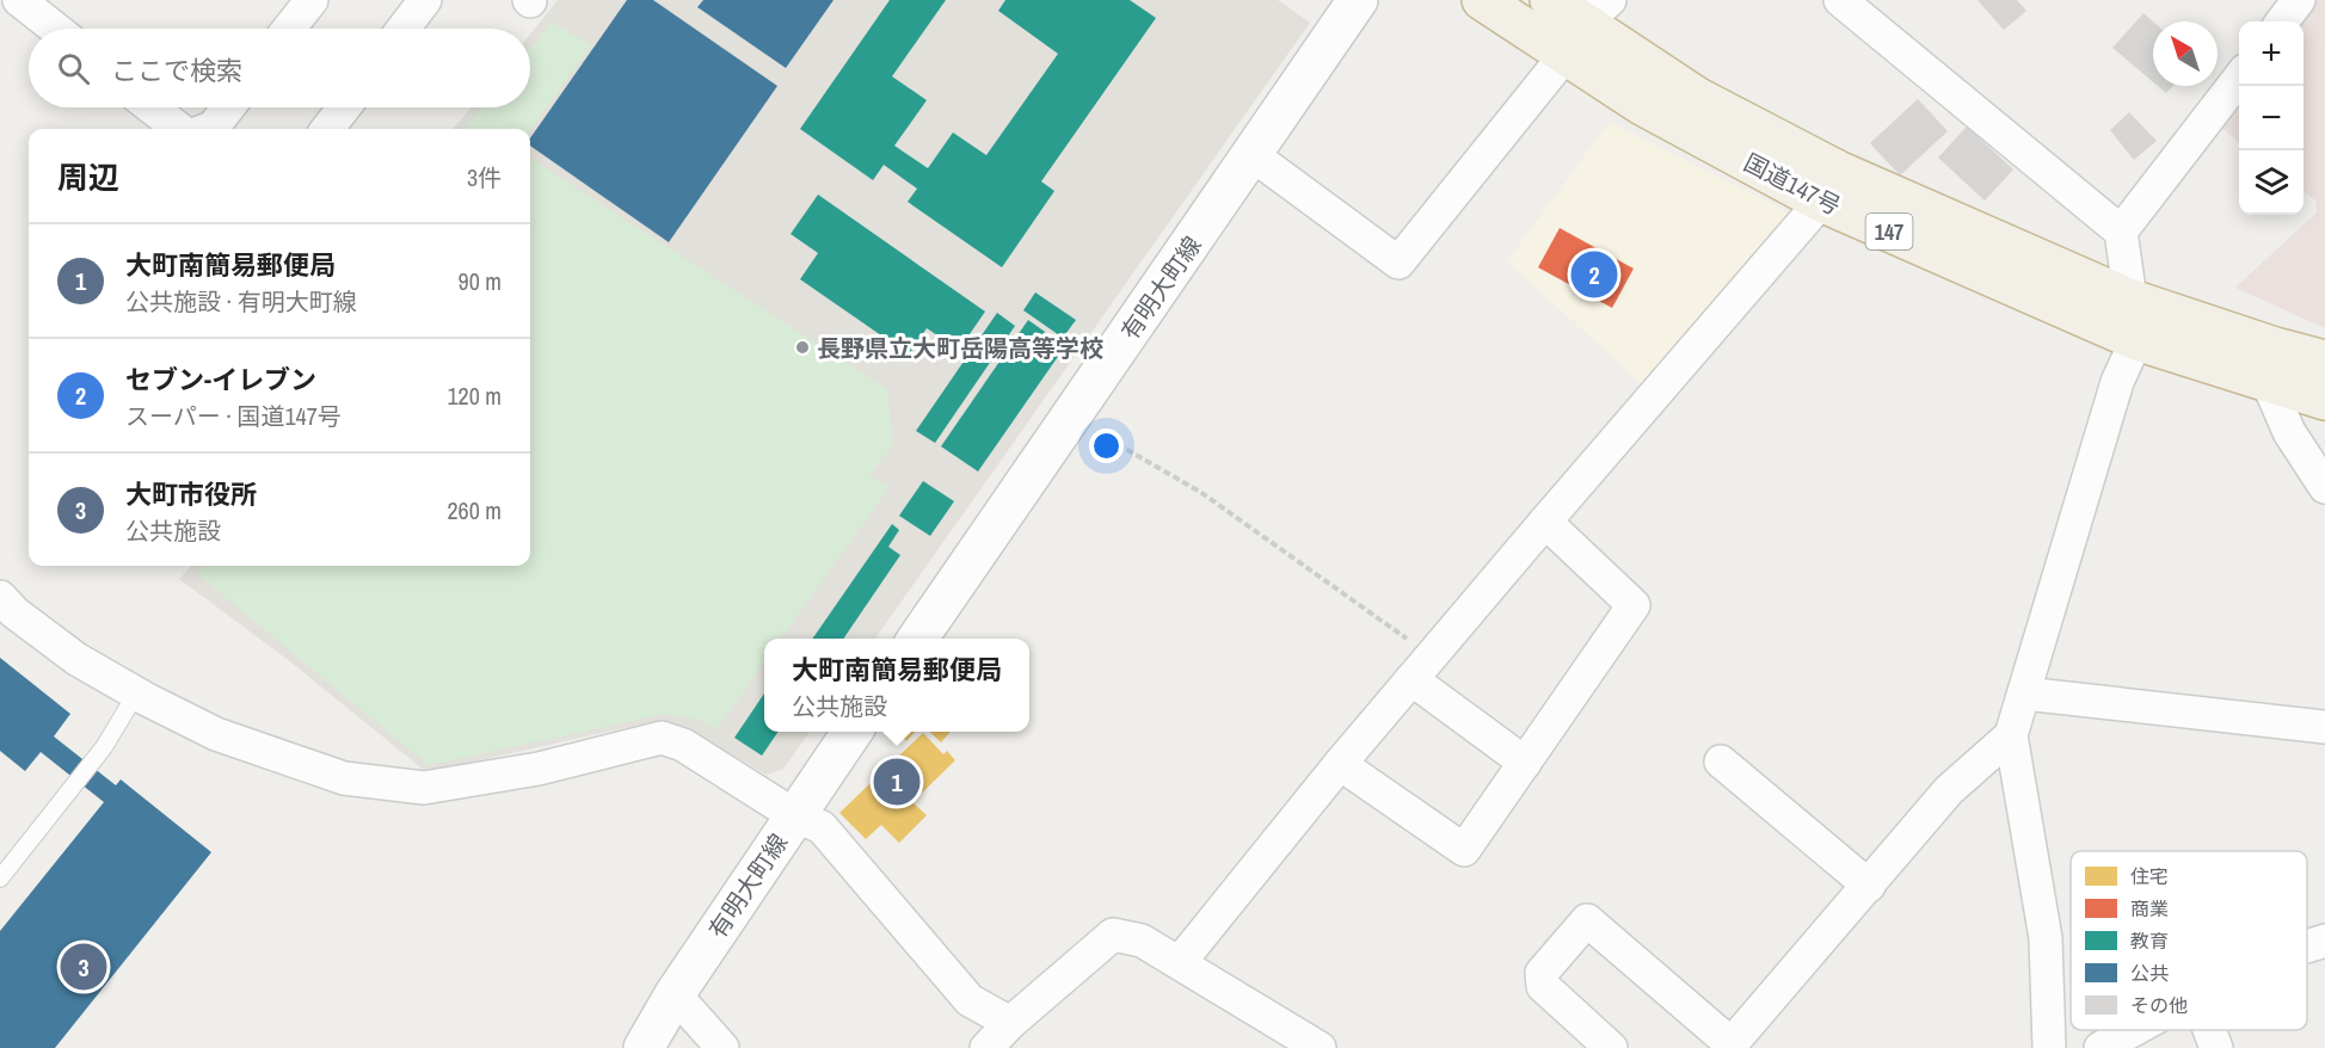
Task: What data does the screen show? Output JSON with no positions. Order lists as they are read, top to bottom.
{
  "streets": {
    "highway": ["国道147号", "147"],
    "main road": ["有明大町線"]
  },
  "places": ["長野県立大町岳陽高等学校"],
  "legend": [
    "住宅",
    "商業",
    "教育",
    "公共",
    "その他"
  ],
  "north": "top left",
  "page": {
    "map_buttons": ["+", "−"],
    "search": "ここで検索",
    "heading": ["周辺", "3件"],
    "list": [
      {
        "mark": "1",
        "name": "大町南簡易郵便局",
        "note": "公共施設 · 有明大町線",
        "value": "90 m"
      },
      {
        "mark": "2",
        "name": "セブン-イレブン",
        "note": "スーパー · 国道147号",
        "value": "120 m"
      },
      {
        "mark": "3",
        "name": "大町市役所",
        "note": "公共施設",
        "value": "260 m"
      }
    ],
    "pins": ["2", "1", "3"],
    "popup": ["大町南簡易郵便局", "公共施設"]
  }
}
